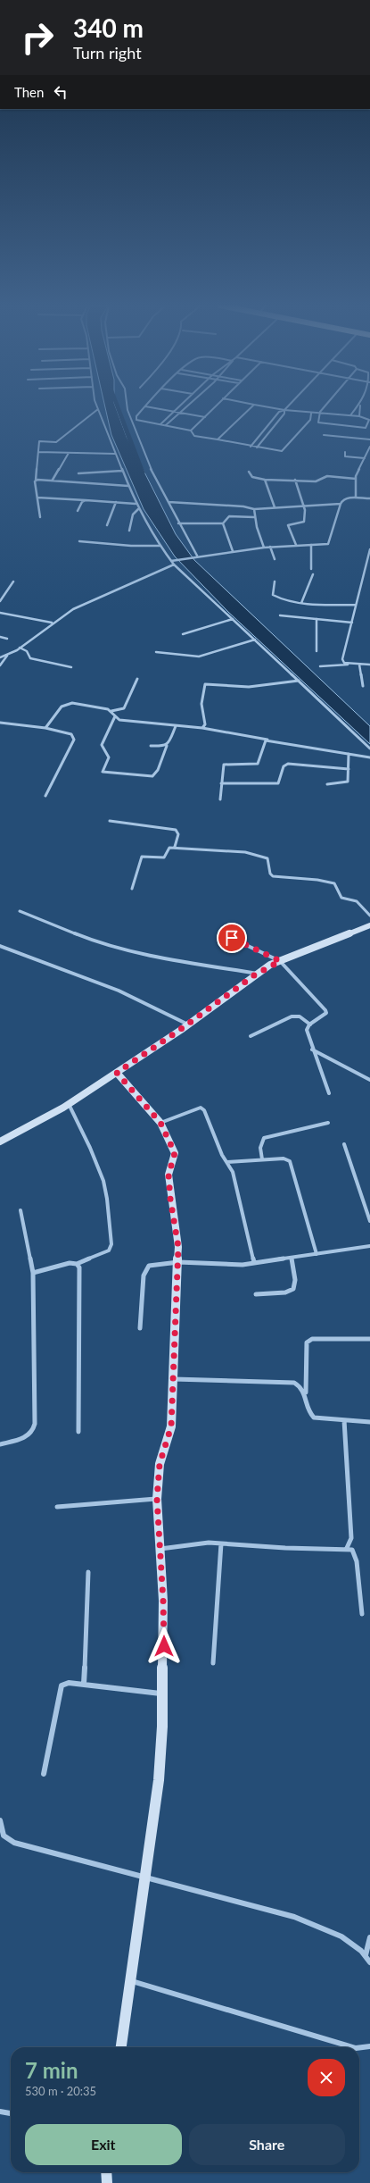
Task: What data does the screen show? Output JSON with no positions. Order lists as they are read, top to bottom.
{
  "page": {
    "turn": ["340 m", "Turn right"],
    "then": "Then",
    "heading": ["7 min", "530 m · 20:35"],
    "buttons": ["Exit", "Share"]
  }
}
